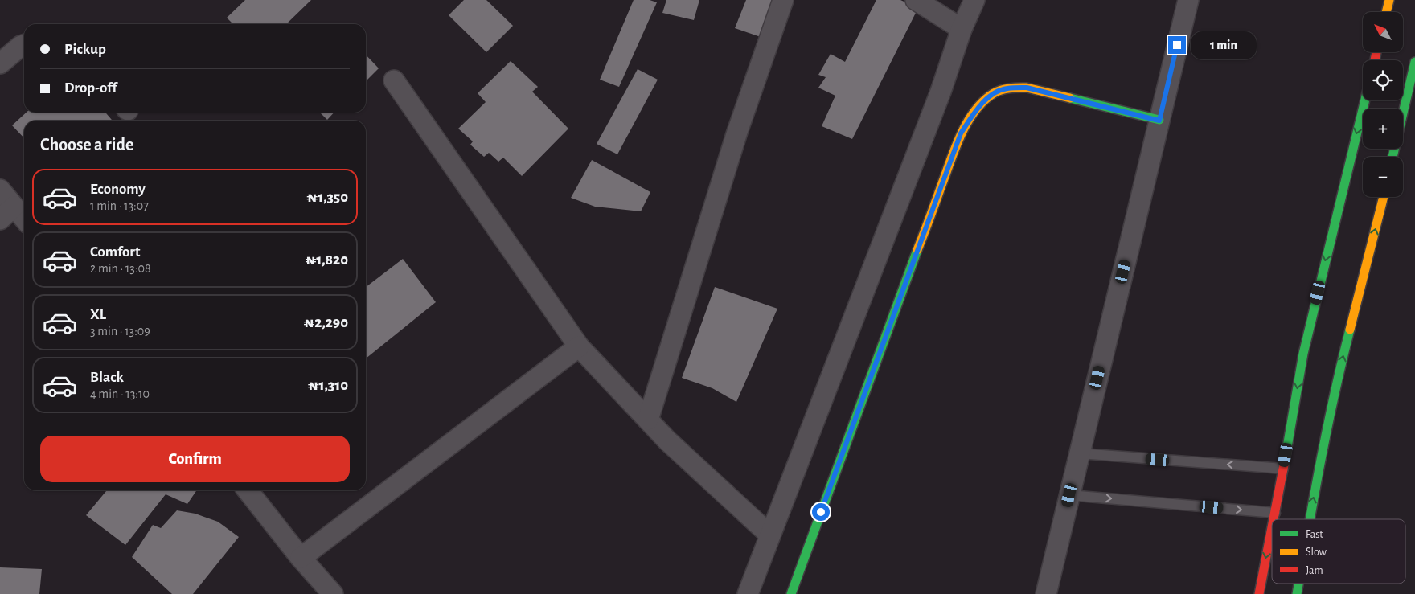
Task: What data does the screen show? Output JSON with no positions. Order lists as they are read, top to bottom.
{
  "legend": ["Fast", "Slow", "Jam"],
  "north": "top left",
  "page": {
    "map_buttons": ["+", "−"],
    "banner": ["Pickup", "Drop-off"],
    "bubble": "1 min",
    "heading": "Choose a ride",
    "list": [
      {
        "name": "Economy",
        "note": "1 min · 13:07",
        "value": "₦1,350"
      },
      {
        "name": "Comfort",
        "note": "2 min · 13:08",
        "value": "₦1,820"
      },
      {
        "name": "XL",
        "note": "3 min · 13:09",
        "value": "₦2,290"
      },
      {
        "name": "Black",
        "note": "4 min · 13:10",
        "value": "₦1,310"
      }
    ],
    "buttons": "Confirm"
  }
}
